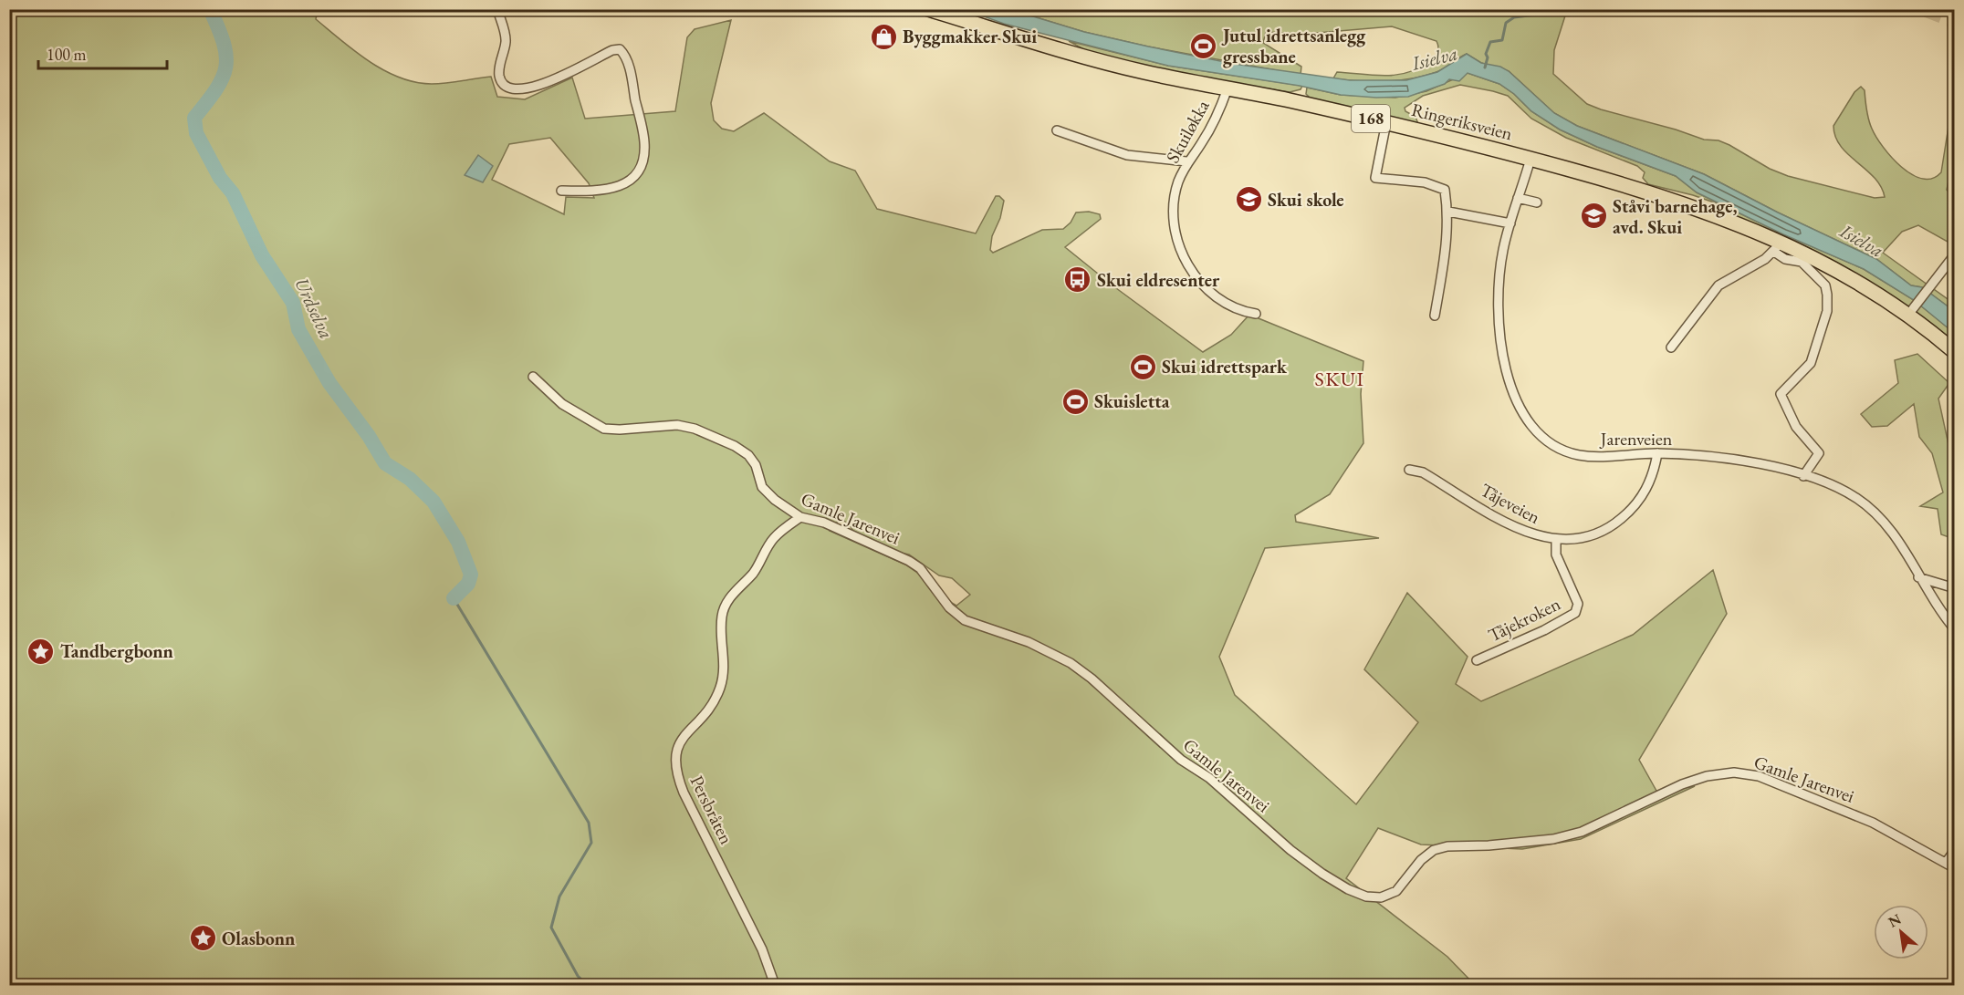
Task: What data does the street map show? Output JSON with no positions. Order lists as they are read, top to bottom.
{
  "streets": {
    "main road": ["168", "Ringeriksveien"],
    "street": [
      "Skuiløkka",
      "Jarenveien",
      "Tåjeveien",
      "Gamle Jarenvei",
      "Tåjekroken",
      "Persbråten"
    ]
  },
  "crossings": [
    ["Ringeriksveien", "Skuiløkka"],
    ["Ringeriksveien", "Jarenveien"],
    ["Jarenveien", "Tåjeveien"],
    ["Tåjeveien", "Tåjekroken"],
    ["Gamle Jarenvei", "Persbråten"]
  ],
  "districts": ["SKUI"],
  "water": ["Isielva", "Urdselva"],
  "places": {
    "shop": ["Byggmakker Skui"],
    "sports": ["Jutul idrettsanlegg gressbane", "Skui idrettspark", "Skuisletta"],
    "school or university": ["Skui skole", "Ståvi barnehage, avd. Skui"],
    "bus stop": ["Skui eldresenter"],
    "place": ["Tandbergbonn", "Olasbonn"]
  },
  "scale_bar": "100 m",
  "north": "top left"
}
